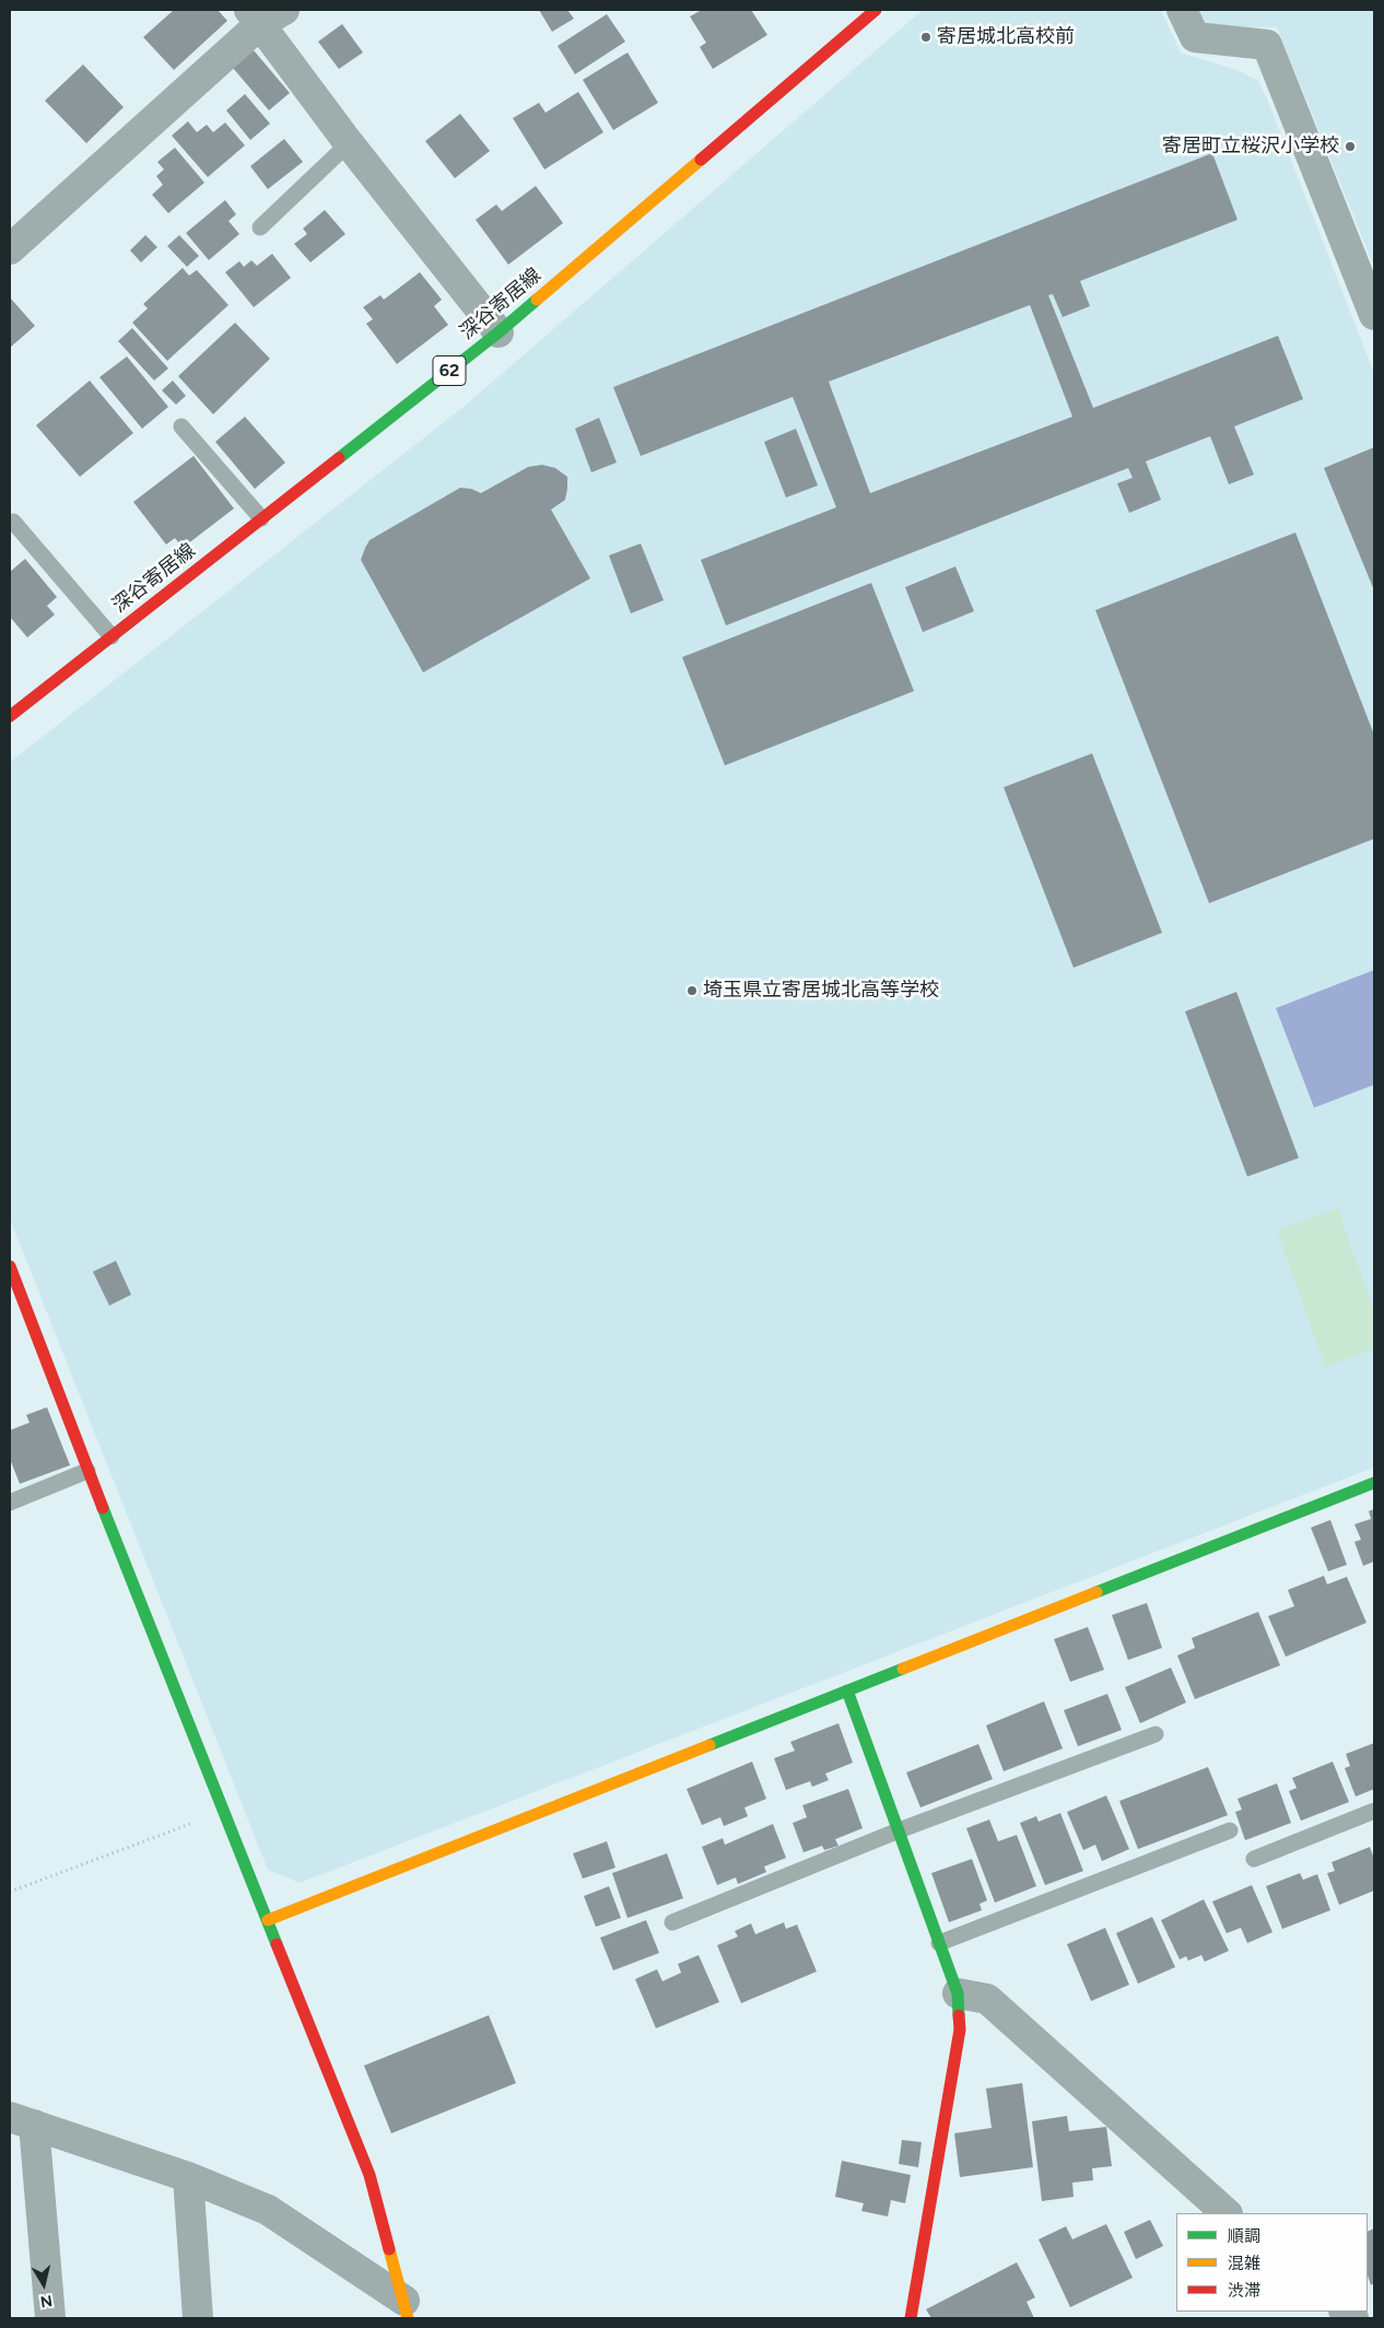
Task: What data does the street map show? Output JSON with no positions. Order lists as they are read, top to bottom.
{
  "streets": {
    "street": ["深谷寄居線", "62"]
  },
  "places": ["寄居城北高校前", "寄居町立桜沢小学校", "埼玉県立寄居城北高等学校"],
  "legend": ["順調", "混雑", "渋滞"],
  "north": "bottom"
}
